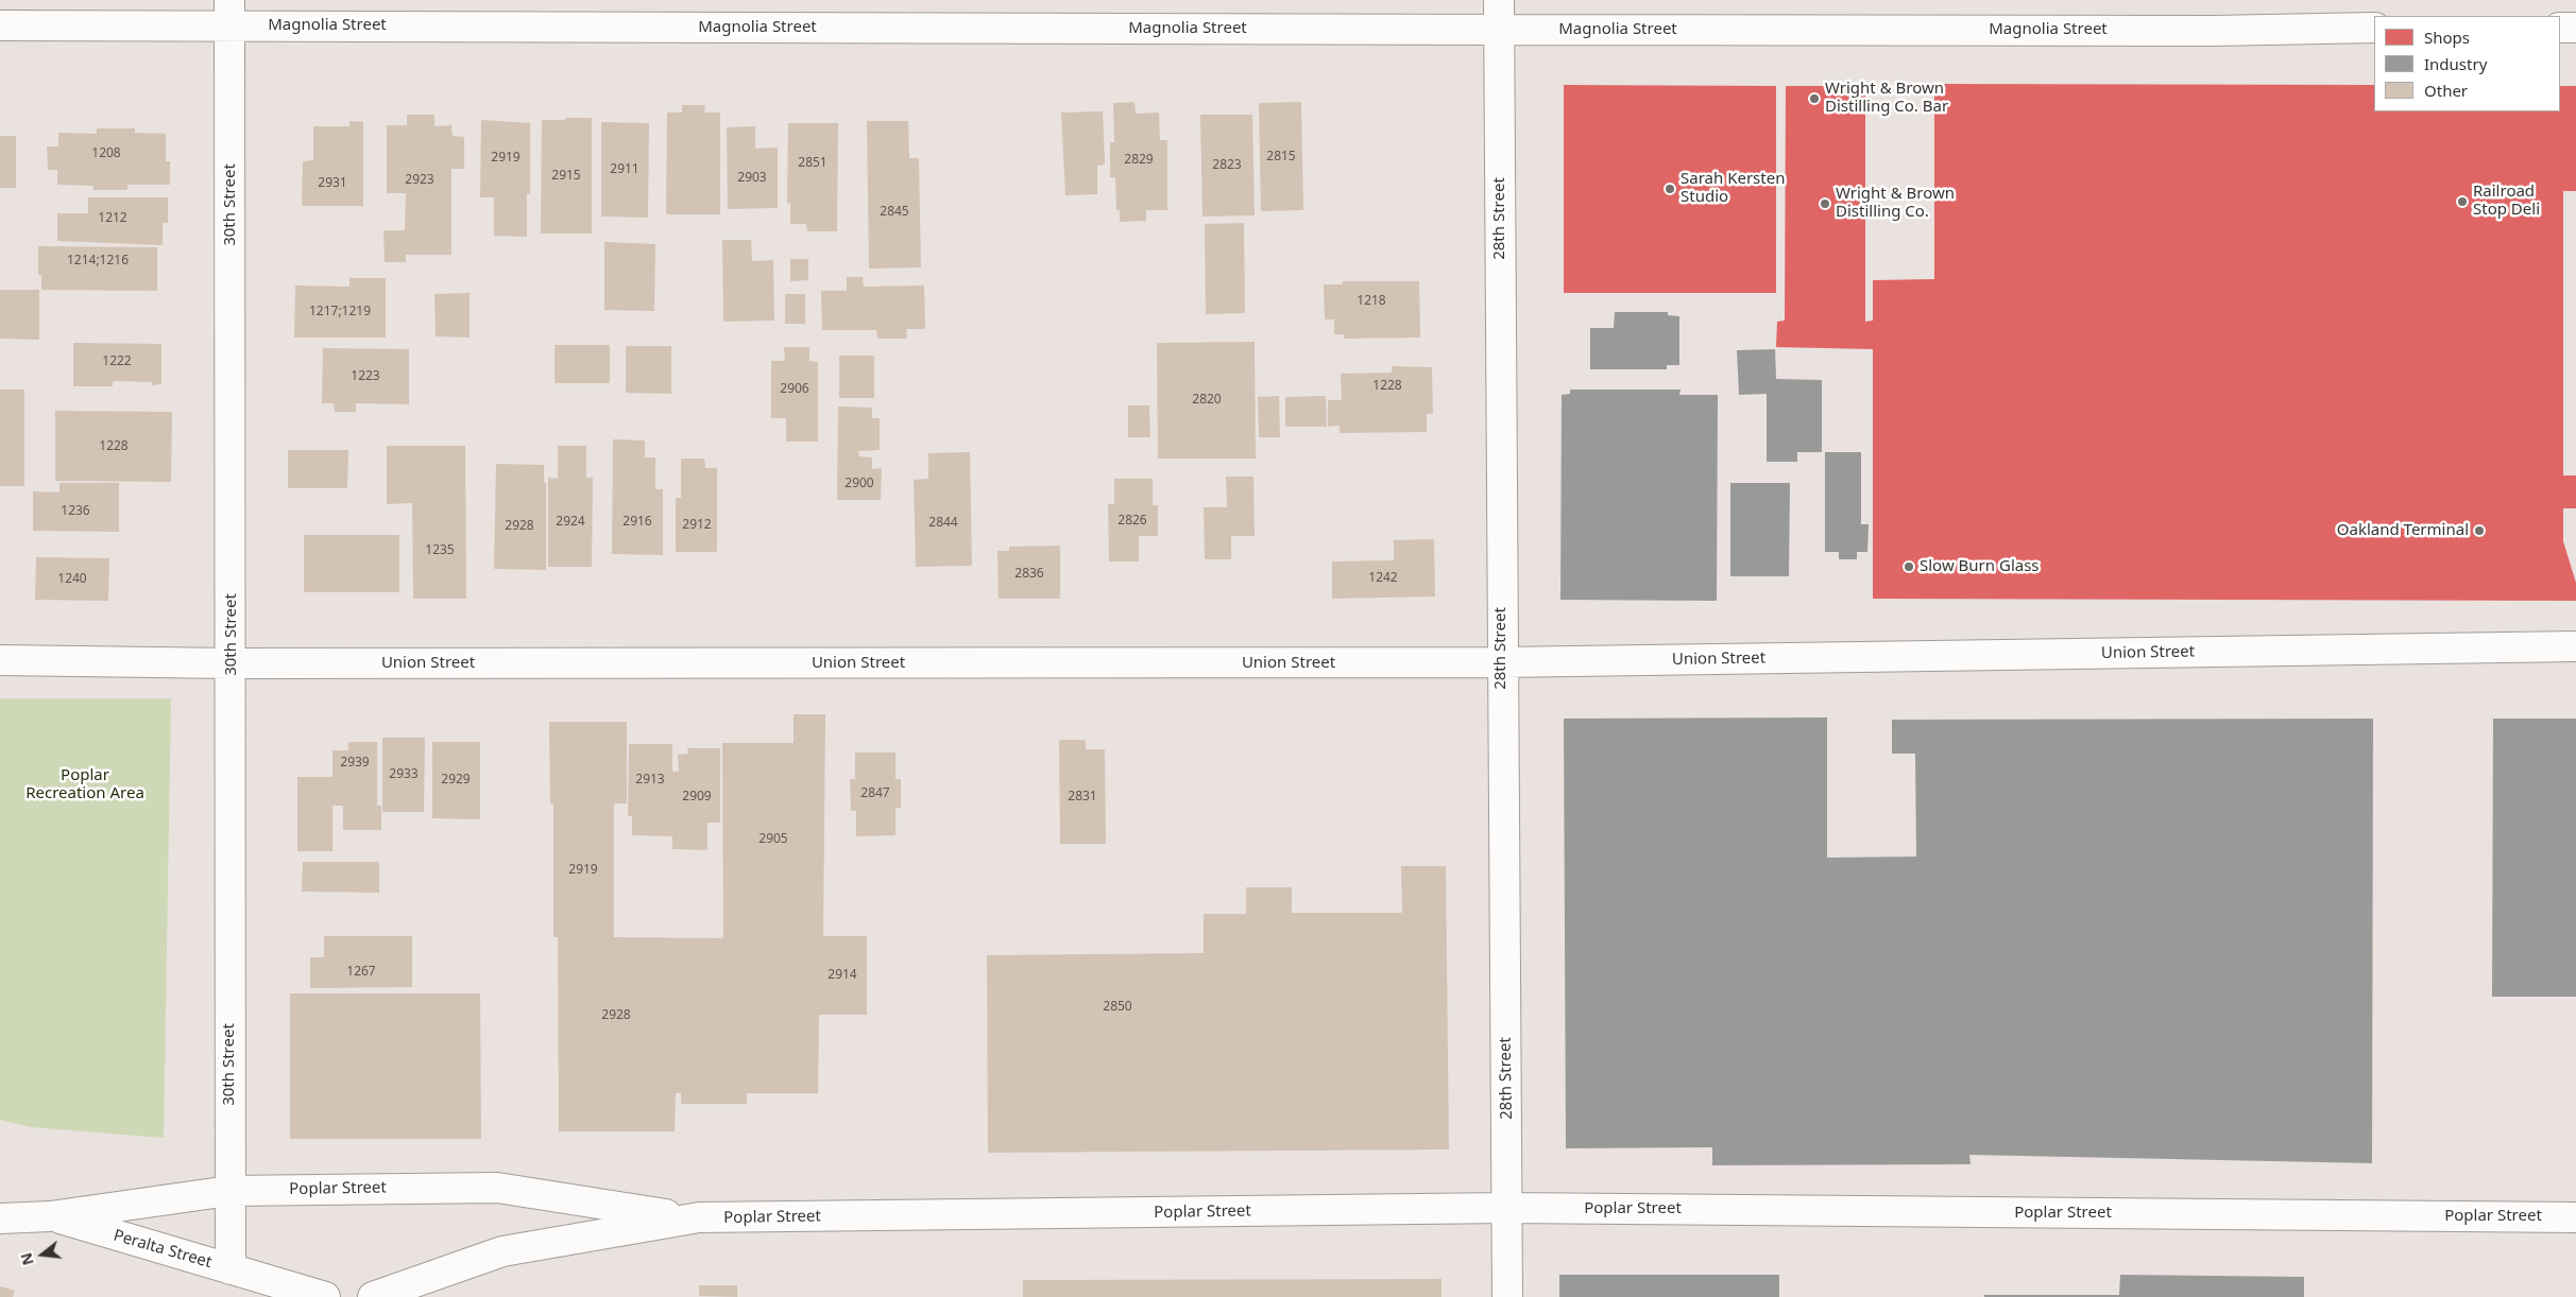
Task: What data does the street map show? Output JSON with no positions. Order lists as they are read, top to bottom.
{
  "streets": {
    "street": [
      "Magnolia Street",
      "30th Street",
      "28th Street",
      "Union Street",
      "Poplar Street",
      "Peralta Street"
    ]
  },
  "crossings": [
    ["Magnolia Street", "30th Street"],
    ["Magnolia Street", "28th Street"],
    ["30th Street", "Union Street"],
    ["30th Street", "Poplar Street"],
    ["30th Street", "Peralta Street"],
    ["28th Street", "Union Street"],
    ["28th Street", "Poplar Street"],
    ["Poplar Street", "Peralta Street"]
  ],
  "parks": ["Poplar Recreation Area"],
  "places": [
    "Wright & Brown Distilling Co. Bar",
    "Sarah Kersten Studio",
    "Railroad Stop Deli",
    "Wright & Brown Distilling Co.",
    "Oakland Terminal",
    "Slow Burn Glass"
  ],
  "house_numbers": [
    "1208",
    "2815",
    "2919",
    "2829",
    "2851",
    "2823",
    "2911",
    "2915",
    "2903",
    "2923",
    "2931",
    "2845",
    "1212",
    "1214;1216",
    "1218",
    "1217;1219",
    "1222",
    "1223",
    "1228",
    "2906",
    "2820",
    "1228",
    "2900",
    "1236",
    "2826",
    "2924",
    "2916",
    "2844",
    "2912",
    "2928",
    "1235",
    "2836",
    "1242",
    "1240",
    "2939",
    "2933",
    "2929",
    "2913",
    "2847",
    "2909",
    "2831",
    "2905",
    "2919",
    "1267",
    "2914",
    "2850",
    "2928"
  ],
  "legend": ["Shops", "Industry", "Other"],
  "north": "left"
}
